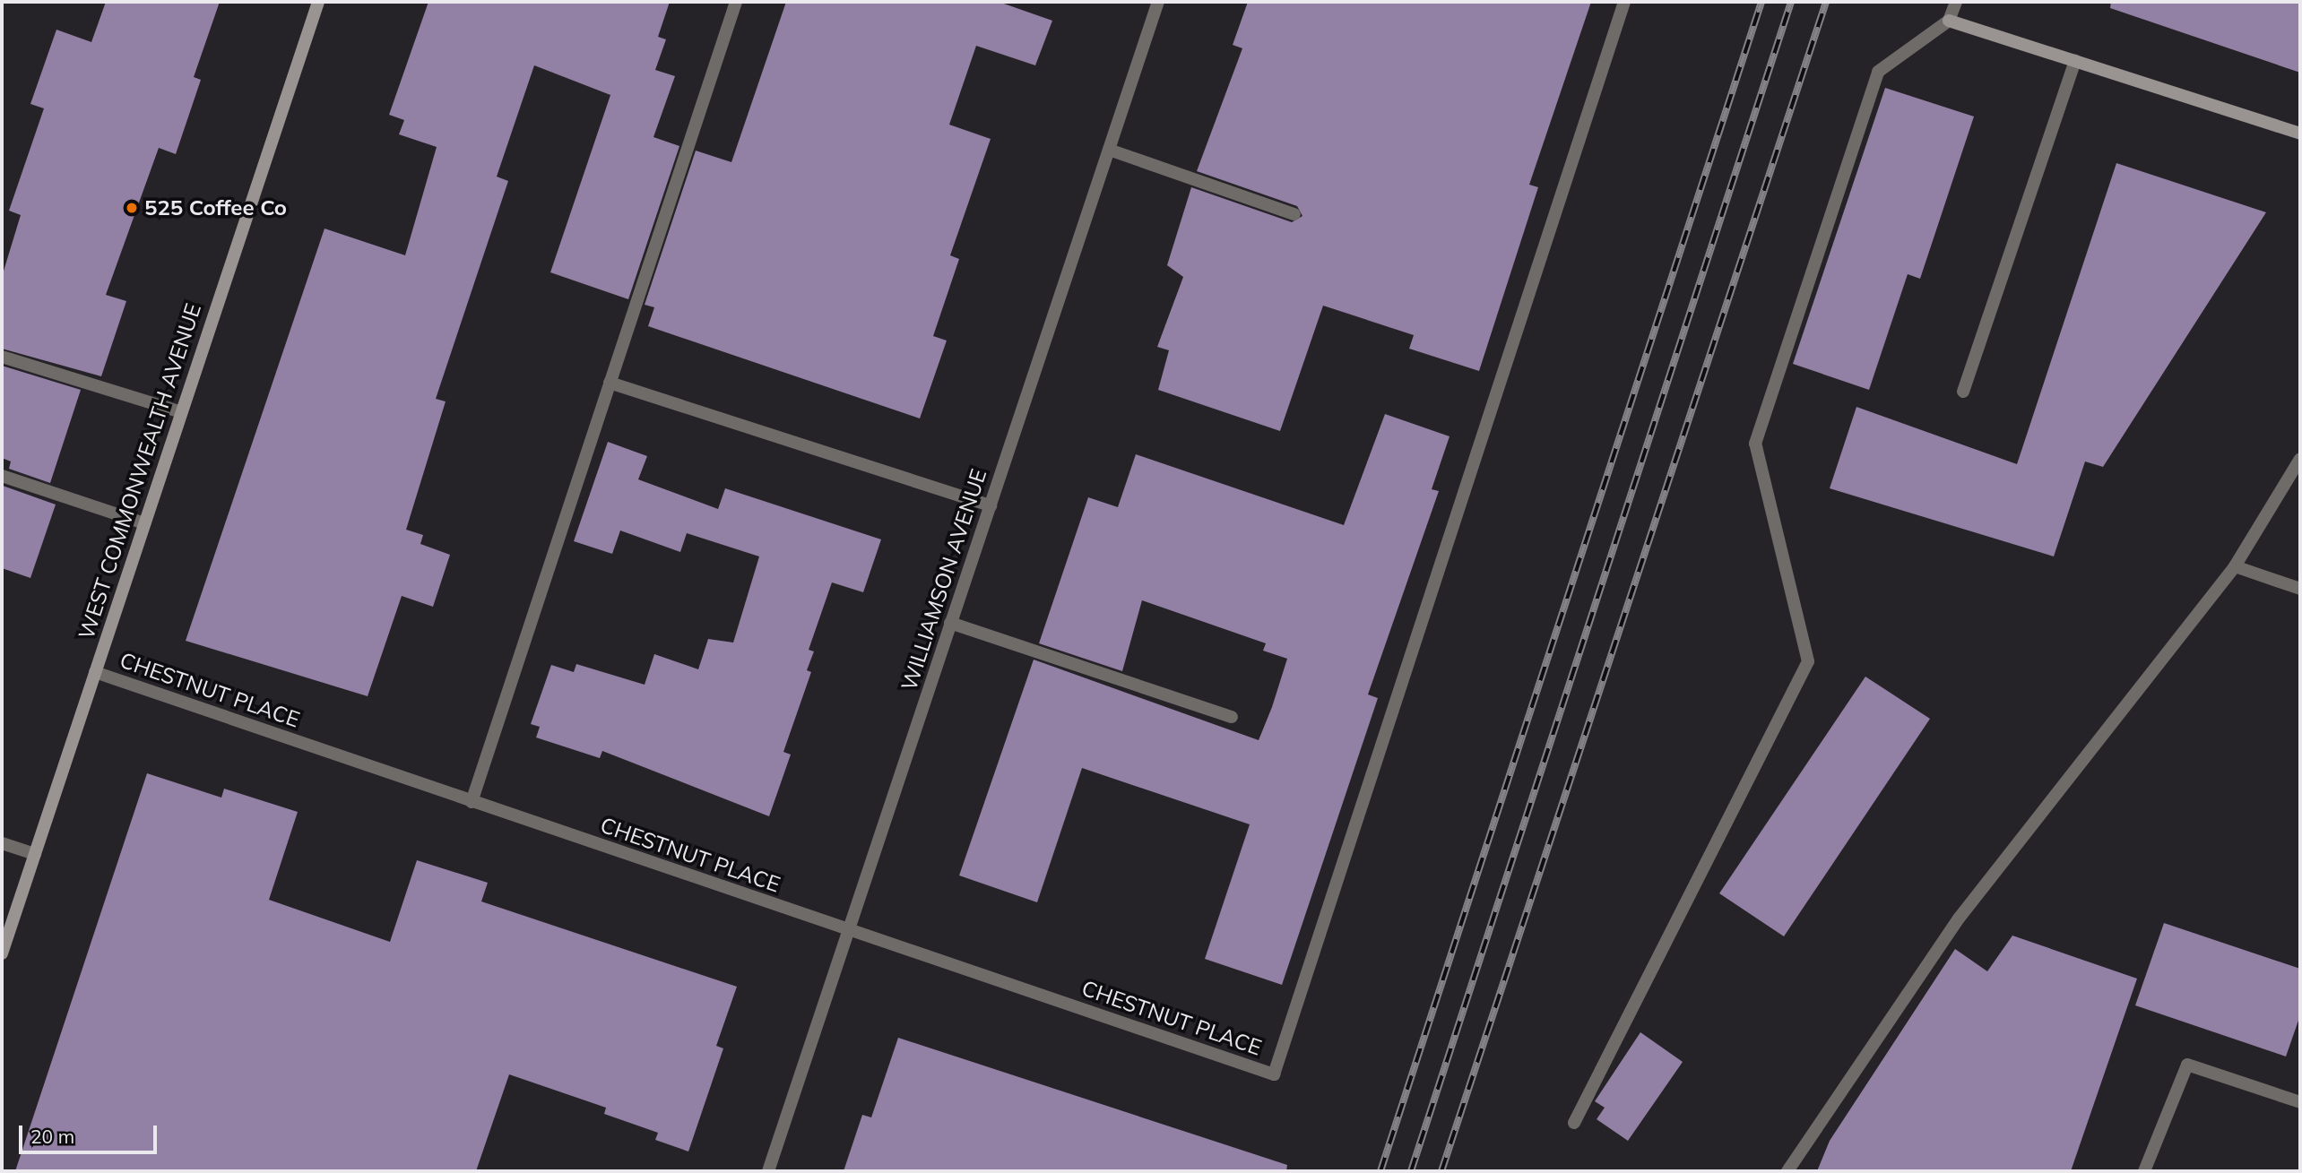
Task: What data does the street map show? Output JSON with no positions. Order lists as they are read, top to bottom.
{
  "streets": {
    "main road": ["WEST COMMONWEALTH AVENUE"],
    "street": ["WILLIAMSON AVENUE", "CHESTNUT PLACE"]
  },
  "crossings": [
    ["WEST COMMONWEALTH AVENUE", "CHESTNUT PLACE"],
    ["WILLIAMSON AVENUE", "CHESTNUT PLACE"]
  ],
  "places": ["525 Coffee Co"],
  "scale_bar": "20 m"
}
